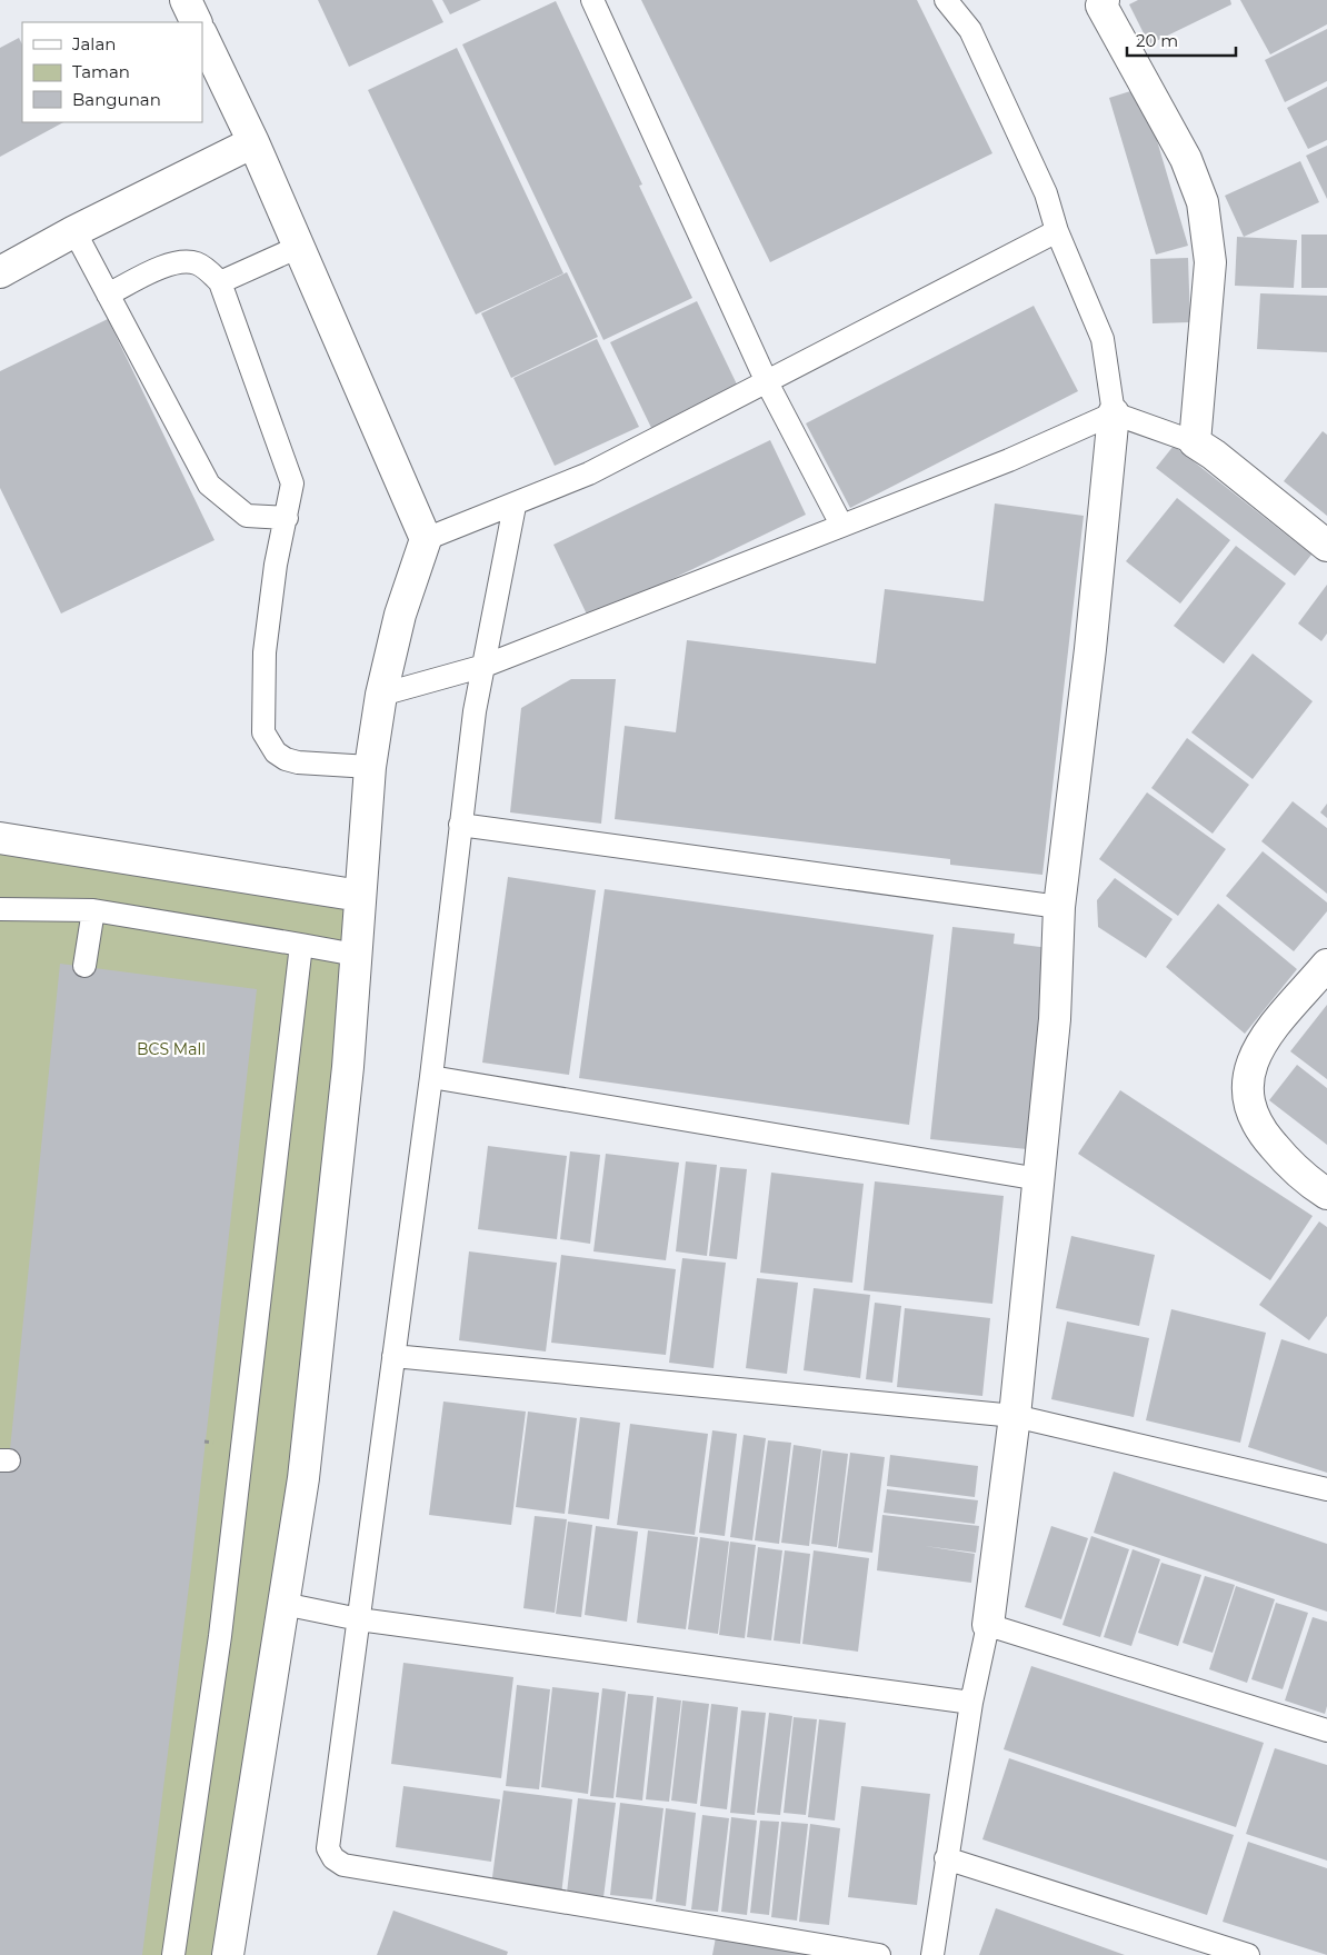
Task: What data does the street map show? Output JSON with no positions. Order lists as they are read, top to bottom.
{
  "parks": ["BCS Mall"],
  "legend": ["Jalan", "Taman", "Bangunan"],
  "scale_bar": "20 m"
}
